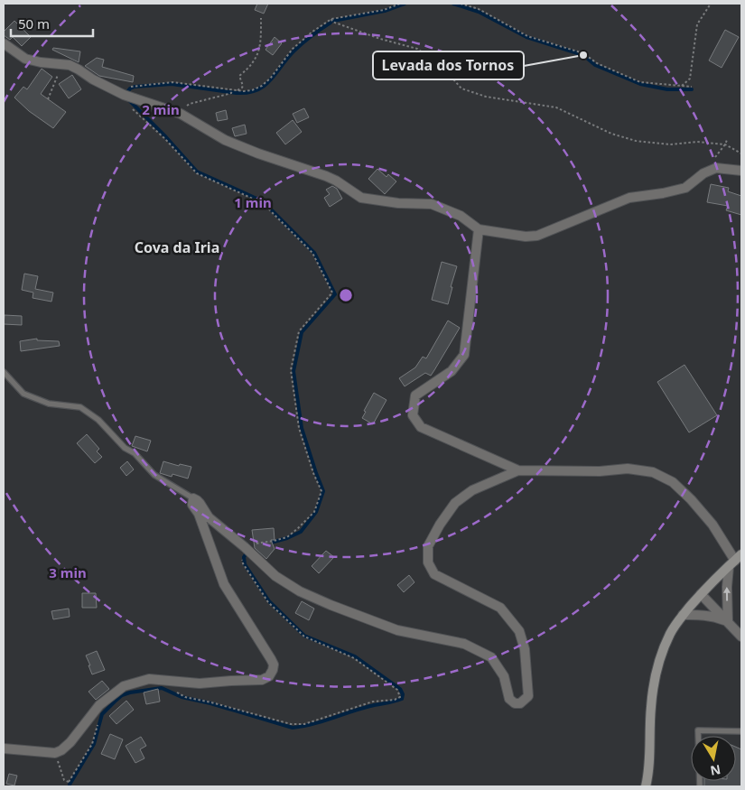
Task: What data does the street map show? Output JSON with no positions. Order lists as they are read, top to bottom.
{
  "districts": ["Cova da Iria"],
  "places": ["Levada dos Tornos"],
  "scale_bar": "50 m",
  "north": "bottom",
  "rings": ["2 min", "1 min", "3 min"]
}
